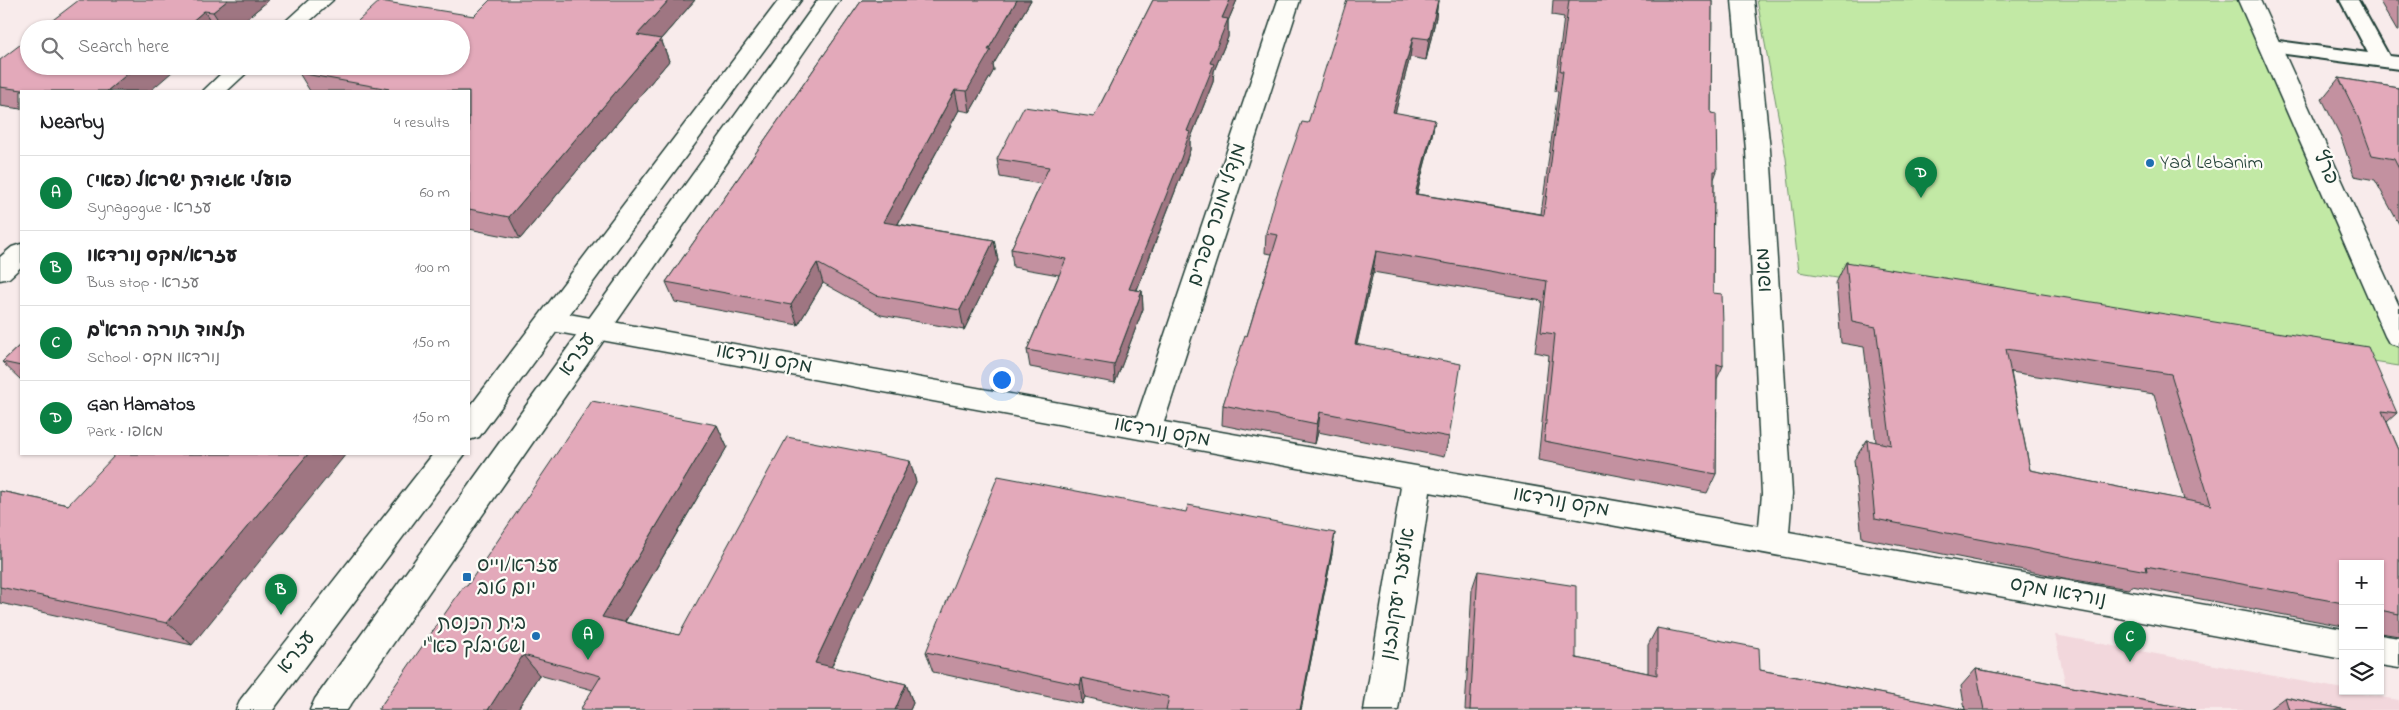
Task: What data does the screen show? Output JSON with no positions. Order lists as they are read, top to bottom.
{
  "streets": {
    "street": [
      "פרץ",
      "מנדלי מוכר ספרים",
      "מאפו",
      "עזרא",
      "מקס נורדאו",
      "נורדאו מקס",
      "אליעזר יעקובזון"
    ]
  },
  "crossings": [
    ["מנדלי מוכר ספרים", "מקס נורדאו"],
    ["מאפו", "מקס נורדאו"],
    ["מאפו", "נורדאו מקס"],
    ["עזרא", "מקס נורדאו"],
    ["מקס נורדאו", "נורדאו מקס"],
    ["מקס נורדאו", "אליעזר יעקובזון"]
  ],
  "places": {
    "other": ["Yad Lebanim", "בית הכנסת ושטיבלך פא\"י"],
    "transit": ["עזרא/וייס יום טוב"]
  },
  "page": {
    "search": "Search here",
    "heading": ["Nearby", "4 results"],
    "list": [
      {
        "mark": "A",
        "name": "פועלי אגודת ישראל (פאי)",
        "note": "Synagogue · עזרא",
        "value": "60 m"
      },
      {
        "mark": "B",
        "name": "עזרא/מקס נורדאו",
        "note": "Bus stop · עזרא",
        "value": "100 m"
      },
      {
        "mark": "C",
        "name": "תלמוד תורה הרא\"ם",
        "note": "School · נורדאו מקס",
        "value": "150 m"
      },
      {
        "mark": "D",
        "name": "Gan Hamatos",
        "note": "Park · מאפו",
        "value": "150 m"
      }
    ],
    "pins": [
      "D",
      "B",
      "A",
      "C"
    ],
    "map_buttons": ["+", "−"]
  }
}
